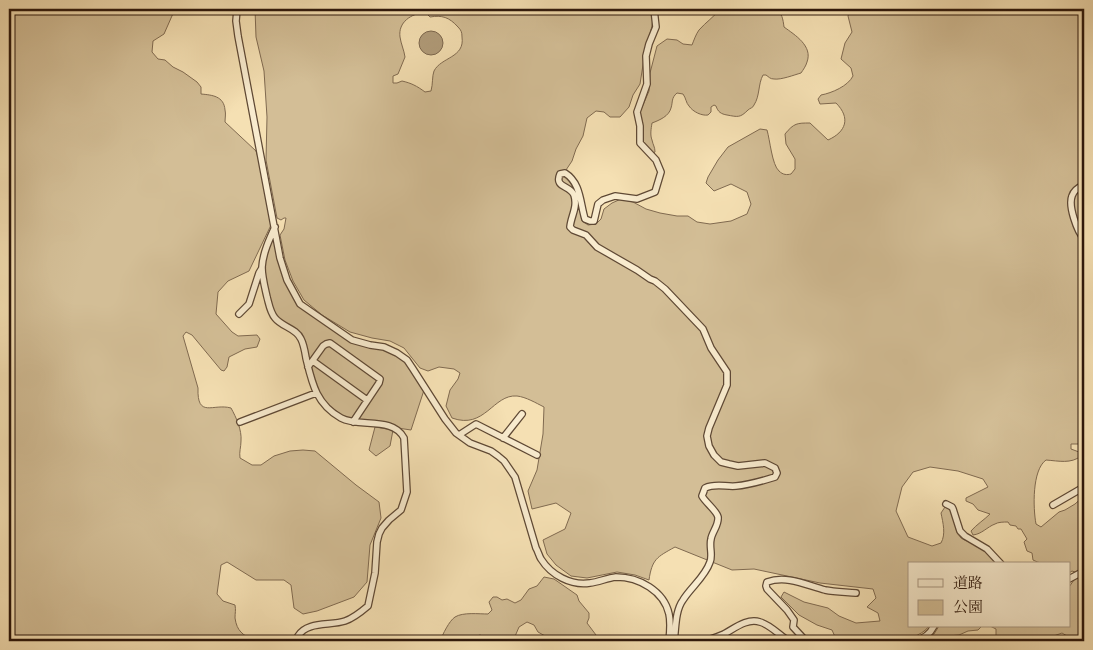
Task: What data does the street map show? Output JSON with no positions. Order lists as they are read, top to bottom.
{
  "legend": ["道路", "公園"]
}
